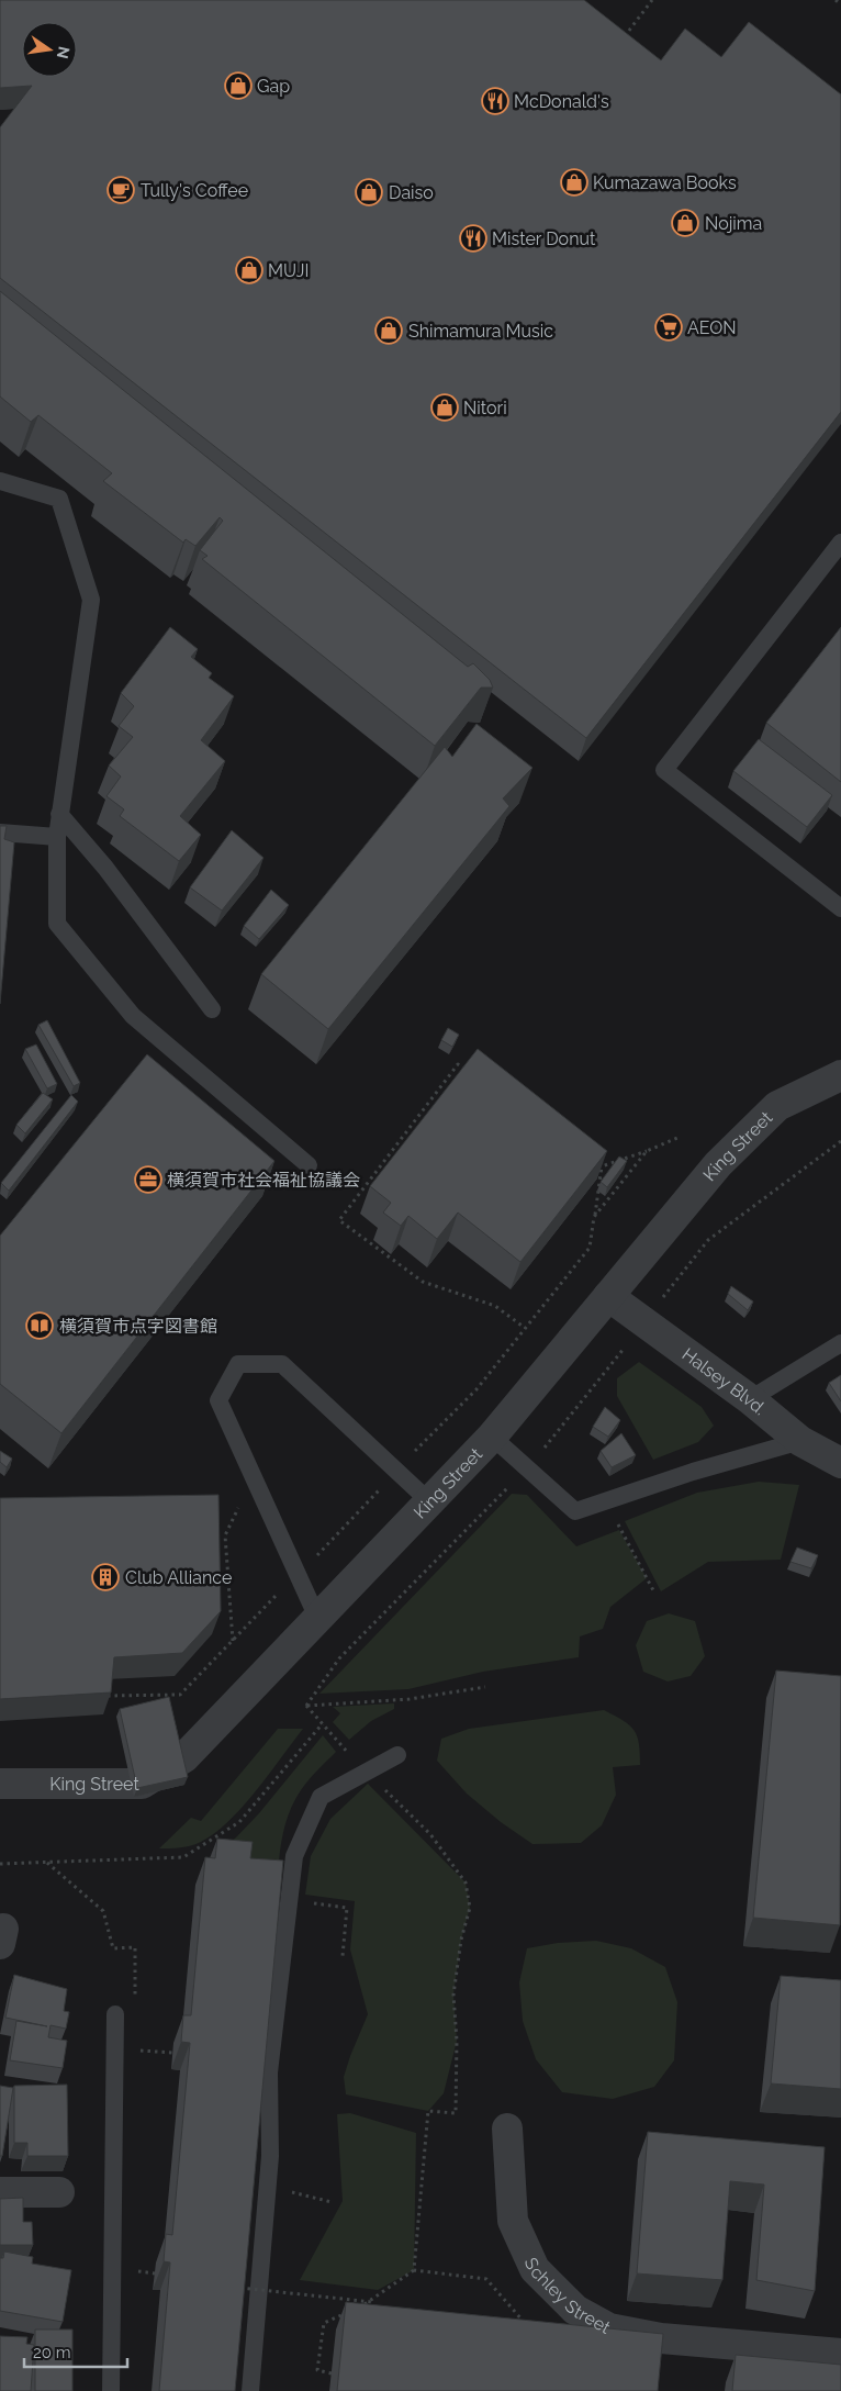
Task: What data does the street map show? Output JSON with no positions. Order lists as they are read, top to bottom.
{
  "streets": {
    "street": ["King Street", "Halsey Blvd.", "Schley Street"]
  },
  "crossings": [
    ["King Street", "Halsey Blvd."]
  ],
  "places": {
    "shop": [
      "Gap",
      "Kumazawa Books",
      "Daiso",
      "Nojima",
      "MUJI",
      "Shimamura Music",
      "Nitori"
    ],
    "restaurant": ["McDonald's", "Mister Donut"],
    "cafe": ["Tully's Coffee"],
    "supermarket": ["AEON"],
    "office": ["横須賀市社会福祉協議会"],
    "library": ["横須賀市点字図書館"],
    "building": ["Club Alliance"]
  },
  "scale_bar": "20 m",
  "north": "right"
}
